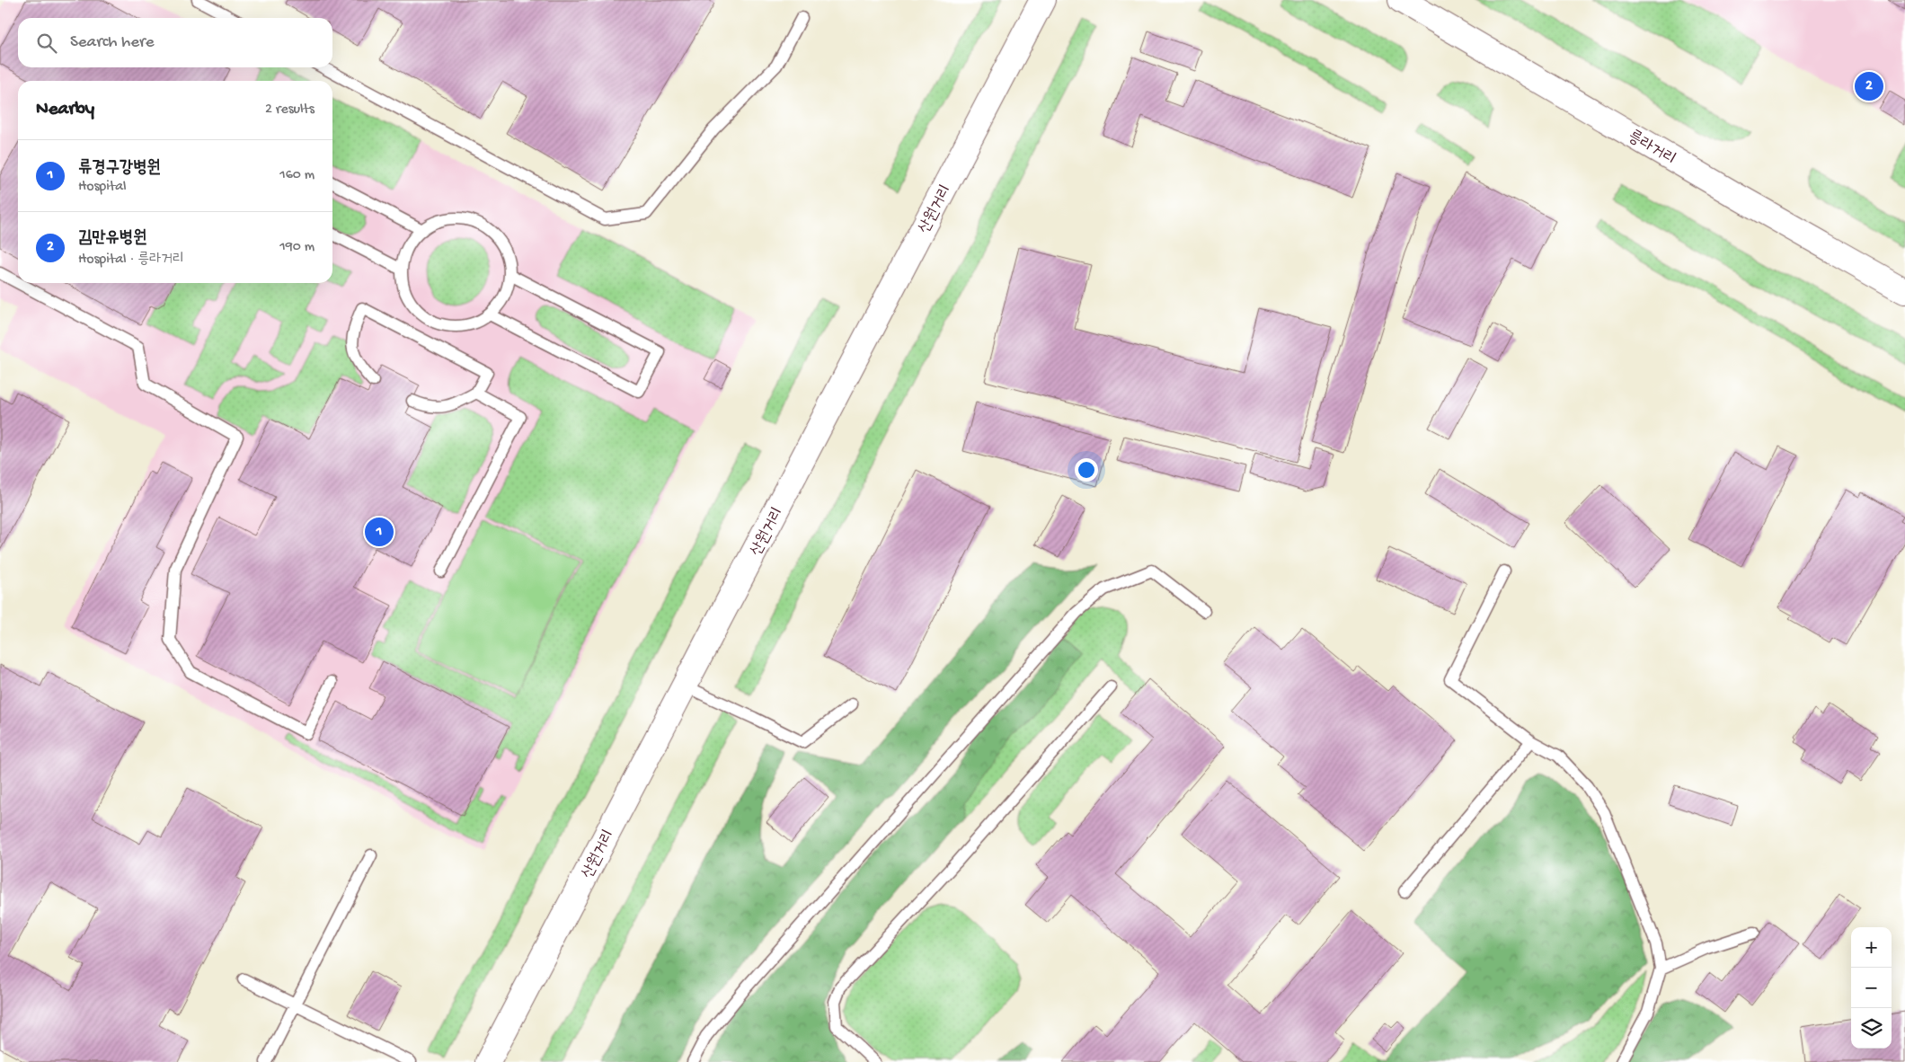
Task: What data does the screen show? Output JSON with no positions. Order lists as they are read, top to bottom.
{
  "streets": {
    "main road": ["릉라거리", "산원거리"]
  },
  "page": {
    "search": "Search here",
    "pins": ["2", "1"],
    "heading": ["Nearby", "2 results"],
    "list": [
      {
        "mark": "1",
        "name": "류경구강병원",
        "note": "Hospital",
        "value": "160 m"
      },
      {
        "mark": "2",
        "name": "김만유병원",
        "note": "Hospital · 릉라거리",
        "value": "190 m"
      }
    ],
    "map_buttons": ["+", "−"]
  }
}
